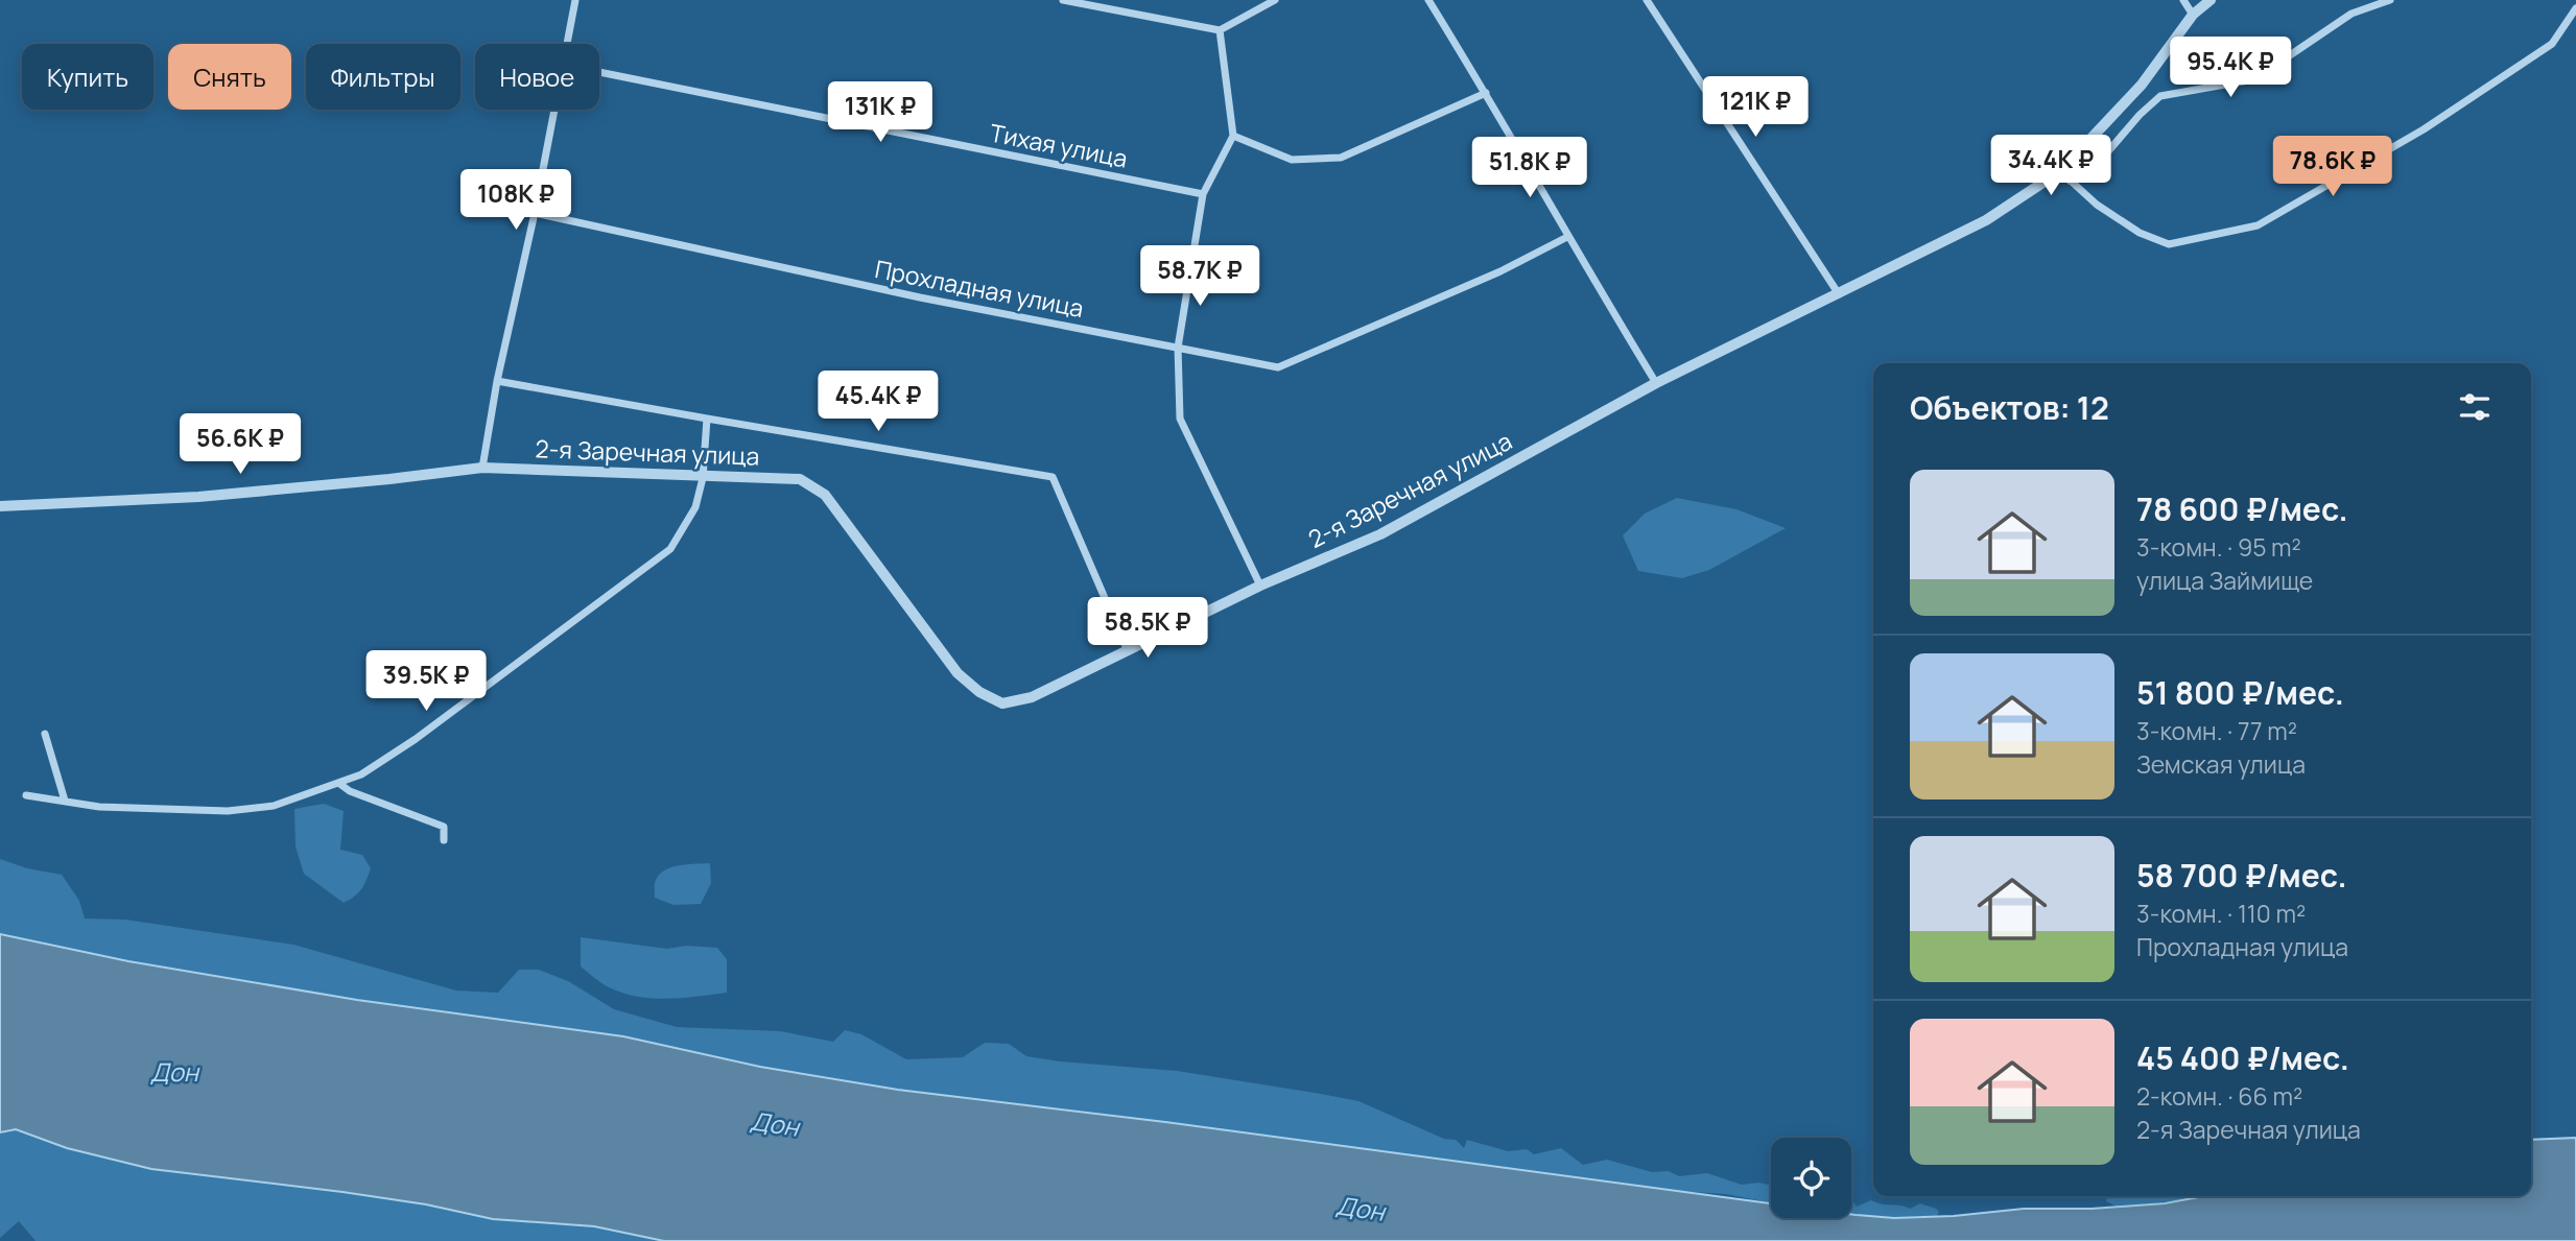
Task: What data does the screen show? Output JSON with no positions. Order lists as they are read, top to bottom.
{
  "streets": {
    "street": ["Тихая улица", "Прохладная улица", "2-я Заречная улица"]
  },
  "water": ["Дон"],
  "page": {
    "price": [
      "95.4K ₽",
      "121K ₽",
      "131K ₽",
      "34.4K ₽",
      "78.6K ₽",
      "51.8K ₽",
      "108K ₽",
      "58.7K ₽",
      "45.4K ₽",
      "56.6K ₽",
      "58.5K ₽",
      "39.5K ₽"
    ],
    "chip": [
      "Купить",
      "Снять",
      "Фильтры",
      "Новое"
    ],
    "heading": "Объектов: 12",
    "list": [
      {
        "name": "78 600 ₽/мес.",
        "note": "3-комн. · 95 m² · улица Займище"
      },
      {
        "name": "51 800 ₽/мес.",
        "note": "3-комн. · 77 m² · Земская улица"
      },
      {
        "name": "58 700 ₽/мес.",
        "note": "3-комн. · 110 m² · Прохладная улица"
      },
      {
        "name": "45 400 ₽/мес.",
        "note": "2-комн. · 66 m² · 2-я Заречная улица"
      }
    ]
  }
}
